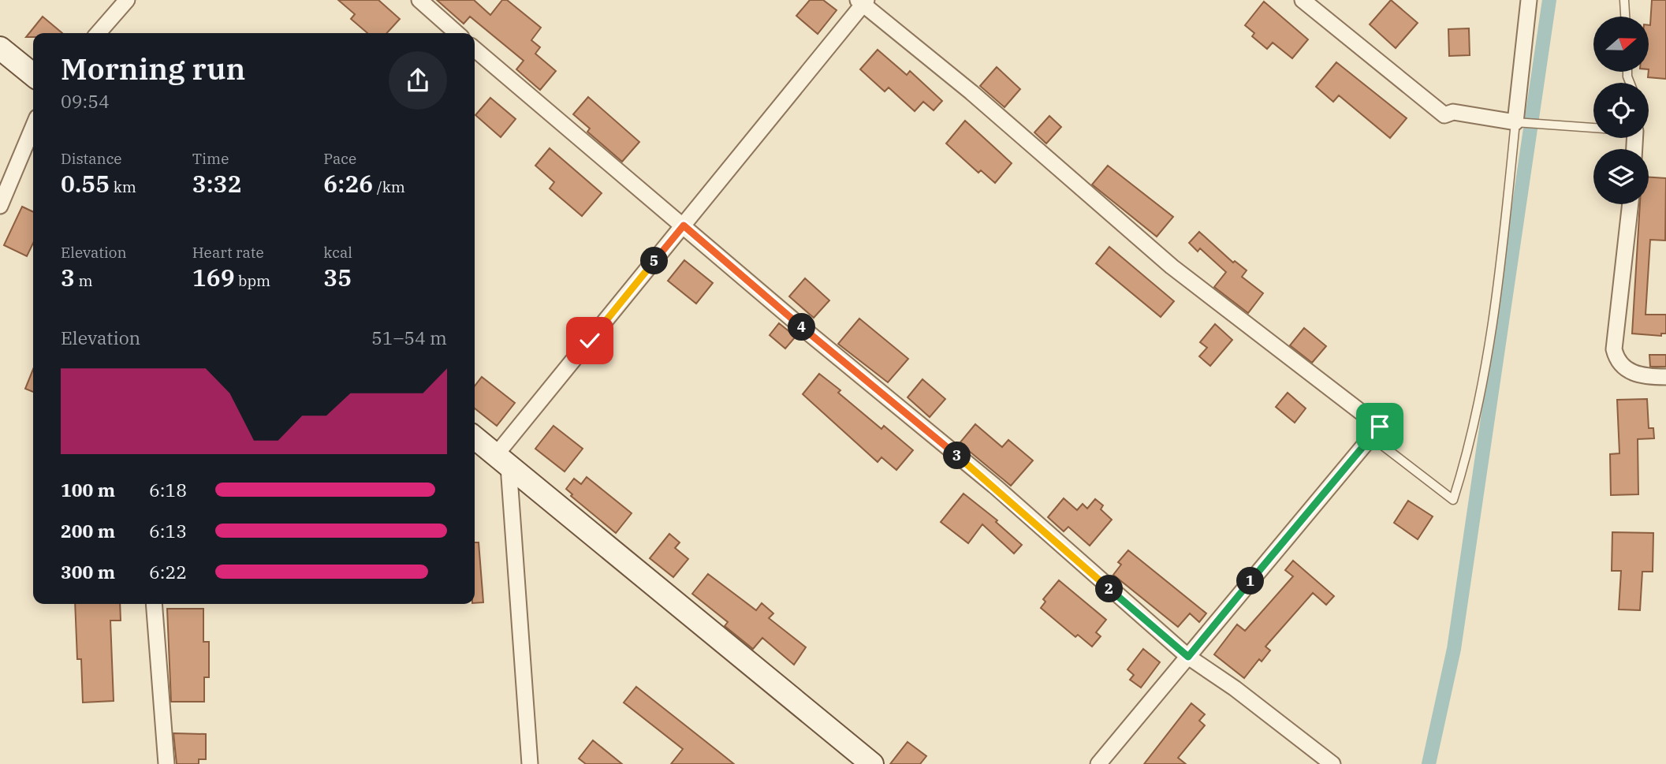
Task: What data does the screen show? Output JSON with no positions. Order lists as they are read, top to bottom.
{
  "north": "right",
  "page": {
    "heading": ["Morning run", "09:54"],
    "stats": [
      ["Distance", "0.55 km"],
      ["Time", "3:32"],
      ["Pace", "6:26 /km"],
      ["Elevation", "3 m"],
      ["Heart rate", "169 bpm"],
      ["kcal", "35"]
    ],
    "pins": [
      "5",
      "4",
      "3",
      "1",
      "2"
    ],
    "chart": ["Elevation", "51–54 m"],
    "list": [
      {
        "name": "100 m",
        "note": "6:18"
      },
      {
        "name": "200 m",
        "note": "6:13"
      },
      {
        "name": "300 m",
        "note": "6:22"
      }
    ]
  }
}
